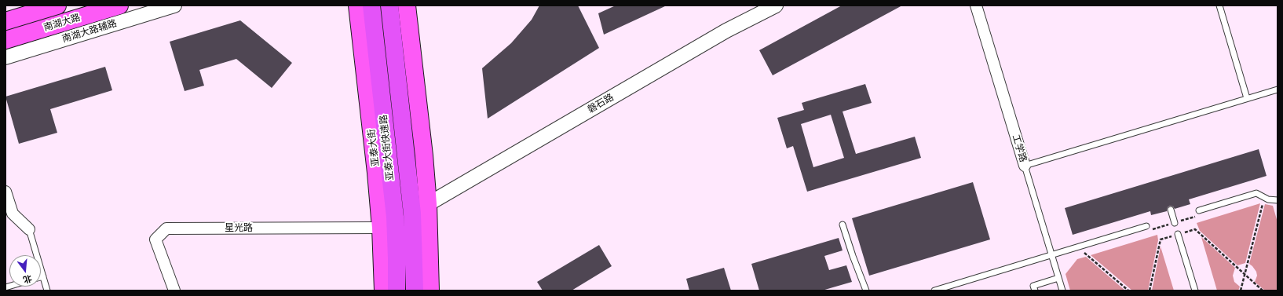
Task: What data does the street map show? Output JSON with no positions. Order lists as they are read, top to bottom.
{
  "streets": {
    "highway": ["亚泰大街快速路"],
    "main road": ["南湖大路", "亚泰大街"],
    "street": [
      "南湖大路辅路",
      "磐石路",
      "工学路",
      "星光路"
    ]
  },
  "crossings": [
    ["亚泰大街", "亚泰大街快速路"],
    ["亚泰大街", "星光路"]
  ],
  "north": "bottom"
}
